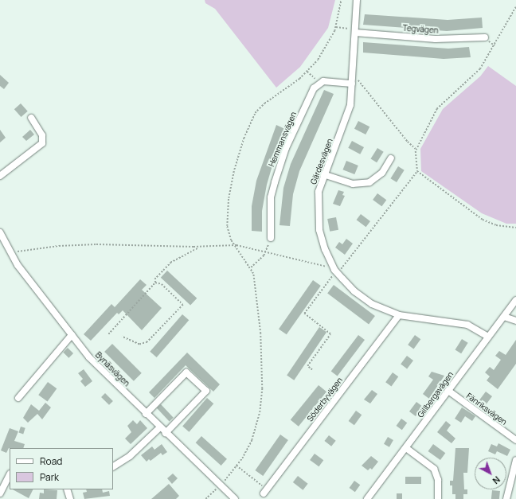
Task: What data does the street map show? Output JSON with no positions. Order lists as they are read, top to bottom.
{
  "streets": {
    "street": [
      "Tegvägen",
      "Hemmansvägen",
      "Gärdesvägen",
      "Bynäsvägen",
      "Gillbergavägen",
      "Söderbyvägen",
      "Fänriksvägen"
    ]
  },
  "crossings": [
    ["Tegvägen", "Gärdesvägen"],
    ["Gärdesvägen", "Gillbergavägen"],
    ["Gärdesvägen", "Söderbyvägen"],
    ["Gillbergavägen", "Fänriksvägen"]
  ],
  "legend": ["Road", "Park"],
  "north": "bottom right"
}
